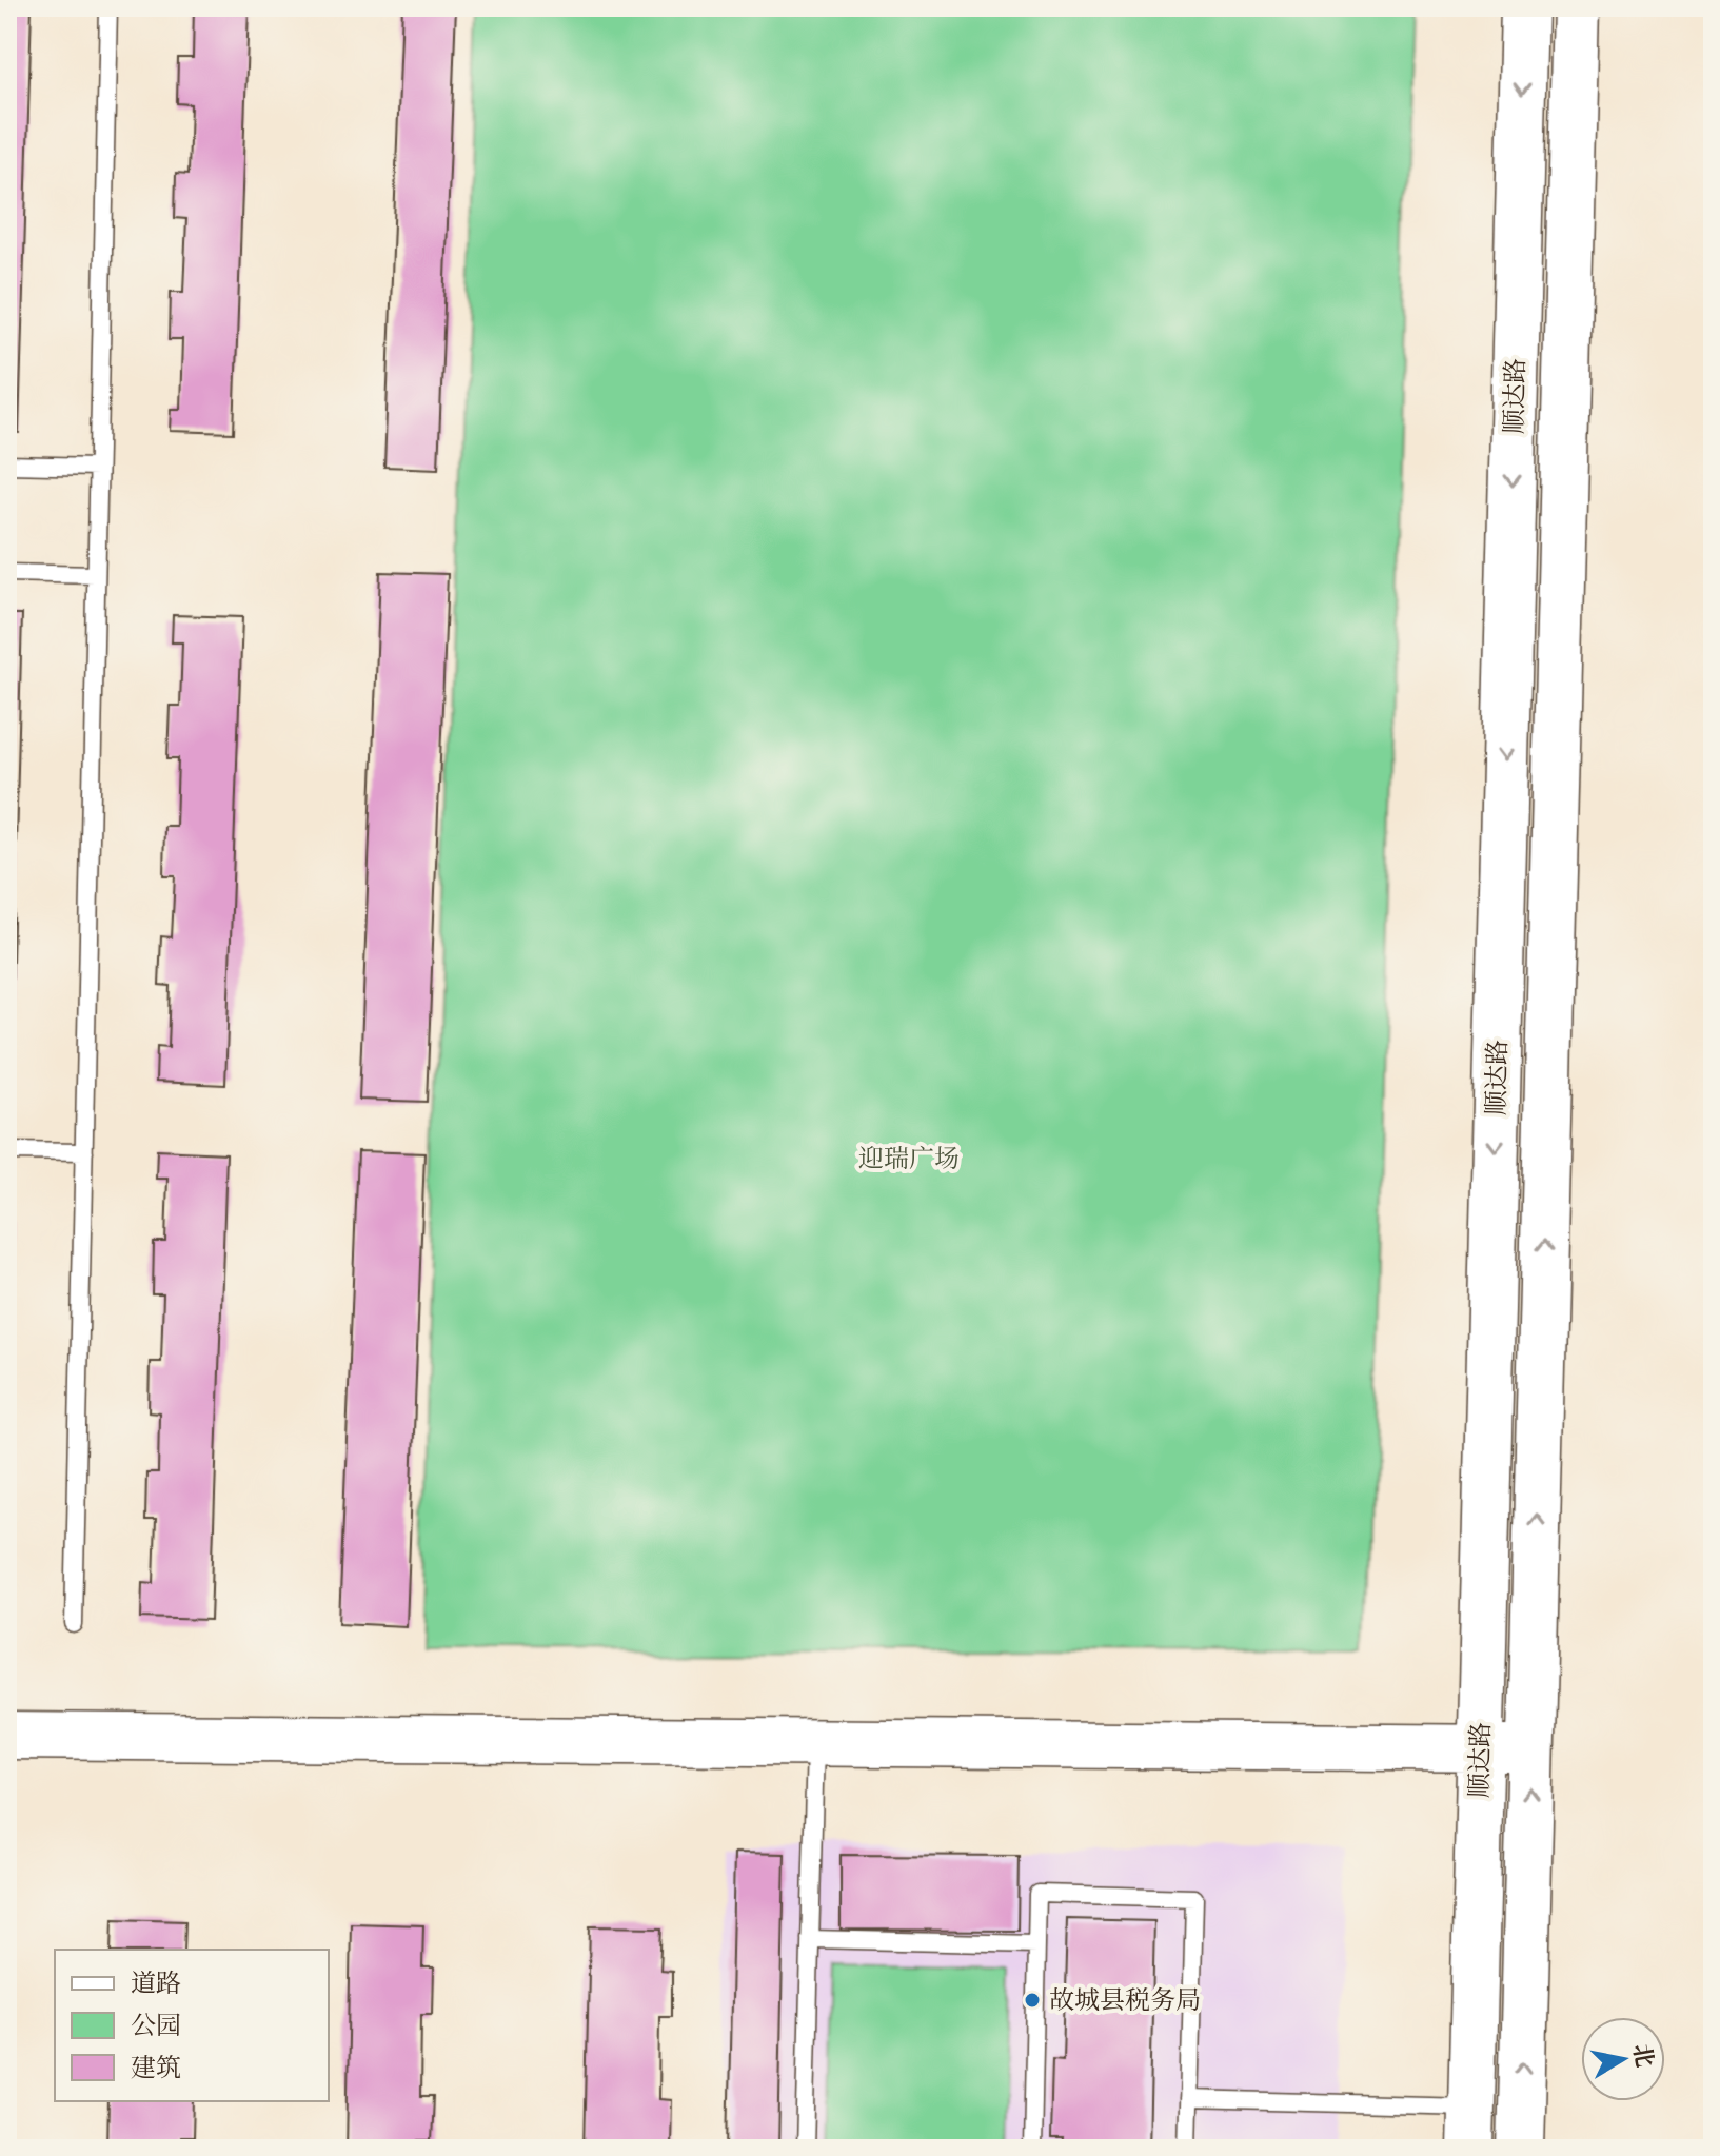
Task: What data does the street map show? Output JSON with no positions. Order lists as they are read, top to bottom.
{
  "streets": {
    "main road": ["顺达路"]
  },
  "parks": ["迎瑞广场"],
  "places": ["故城县税务局"],
  "legend": ["道路", "公园", "建筑"],
  "north": "right"
}
